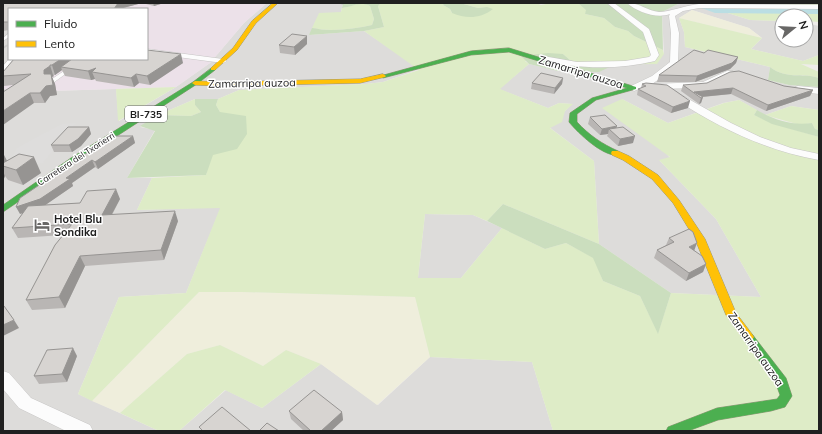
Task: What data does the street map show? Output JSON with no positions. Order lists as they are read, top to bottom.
{
  "streets": {
    "street": ["Zamarripa auzoa", "BI-735", "Carretera del Txorierri"]
  },
  "crossings": [
    ["Zamarripa auzoa", "Carretera del Txorierri"]
  ],
  "places": {
    "hotel": ["Hotel Blu Sondika"]
  },
  "legend": ["Fluido", "Lento"],
  "north": "right"
}
